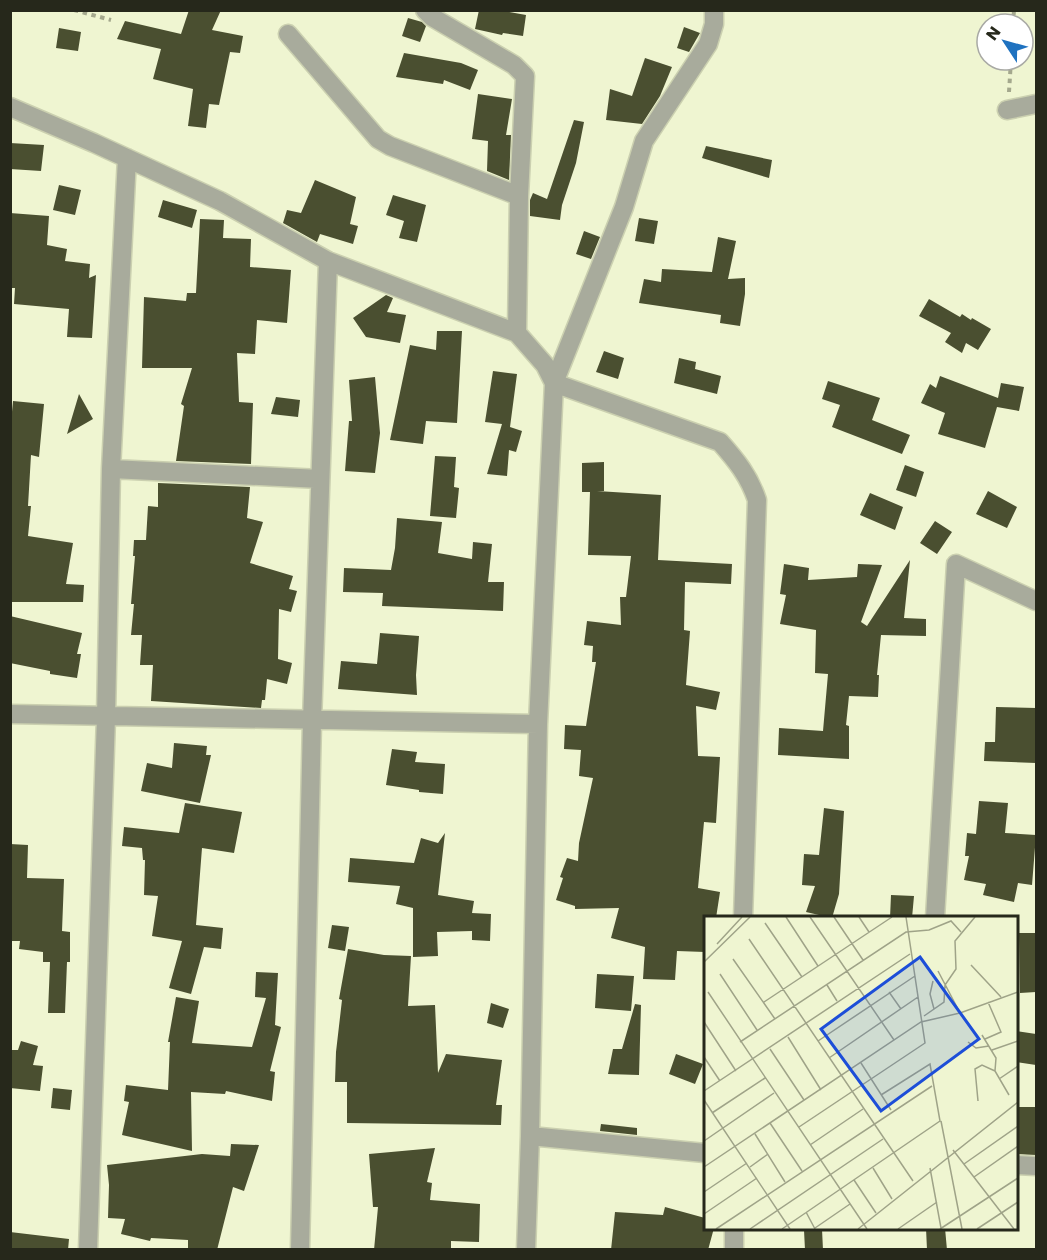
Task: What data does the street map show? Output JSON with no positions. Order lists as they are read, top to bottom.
{
  "north": "top left"
}
